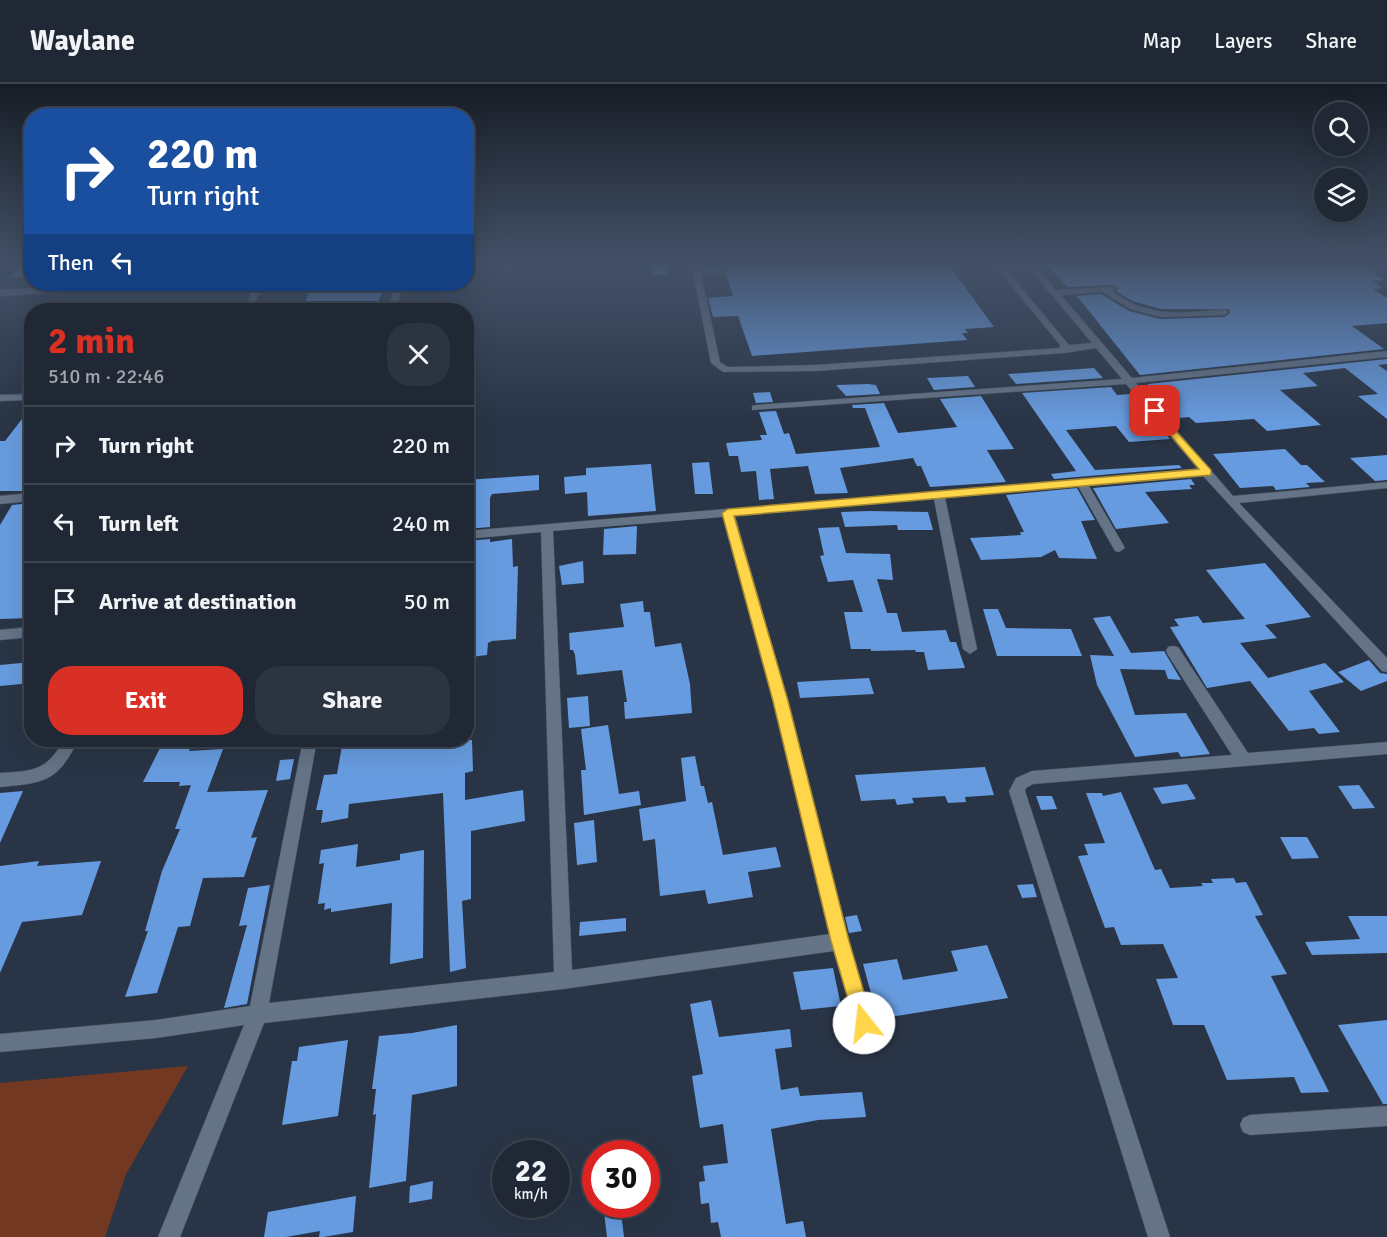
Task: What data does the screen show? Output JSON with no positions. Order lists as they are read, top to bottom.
{
  "page": {
    "header": "Waylane",
    "nav": ["Map", "Layers", "Share"],
    "turn": ["220 m", "Turn right"],
    "then": "Then",
    "heading": ["2 min", "510 m · 22:46"],
    "list": [
      {
        "name": "Turn right",
        "value": "220 m"
      },
      {
        "name": "Turn left",
        "value": "240 m"
      },
      {
        "name": "Arrive at destination",
        "value": "50 m"
      }
    ],
    "buttons": ["Exit", "Share"],
    "speed": "22 km/h",
    "limit": "30"
  }
}
